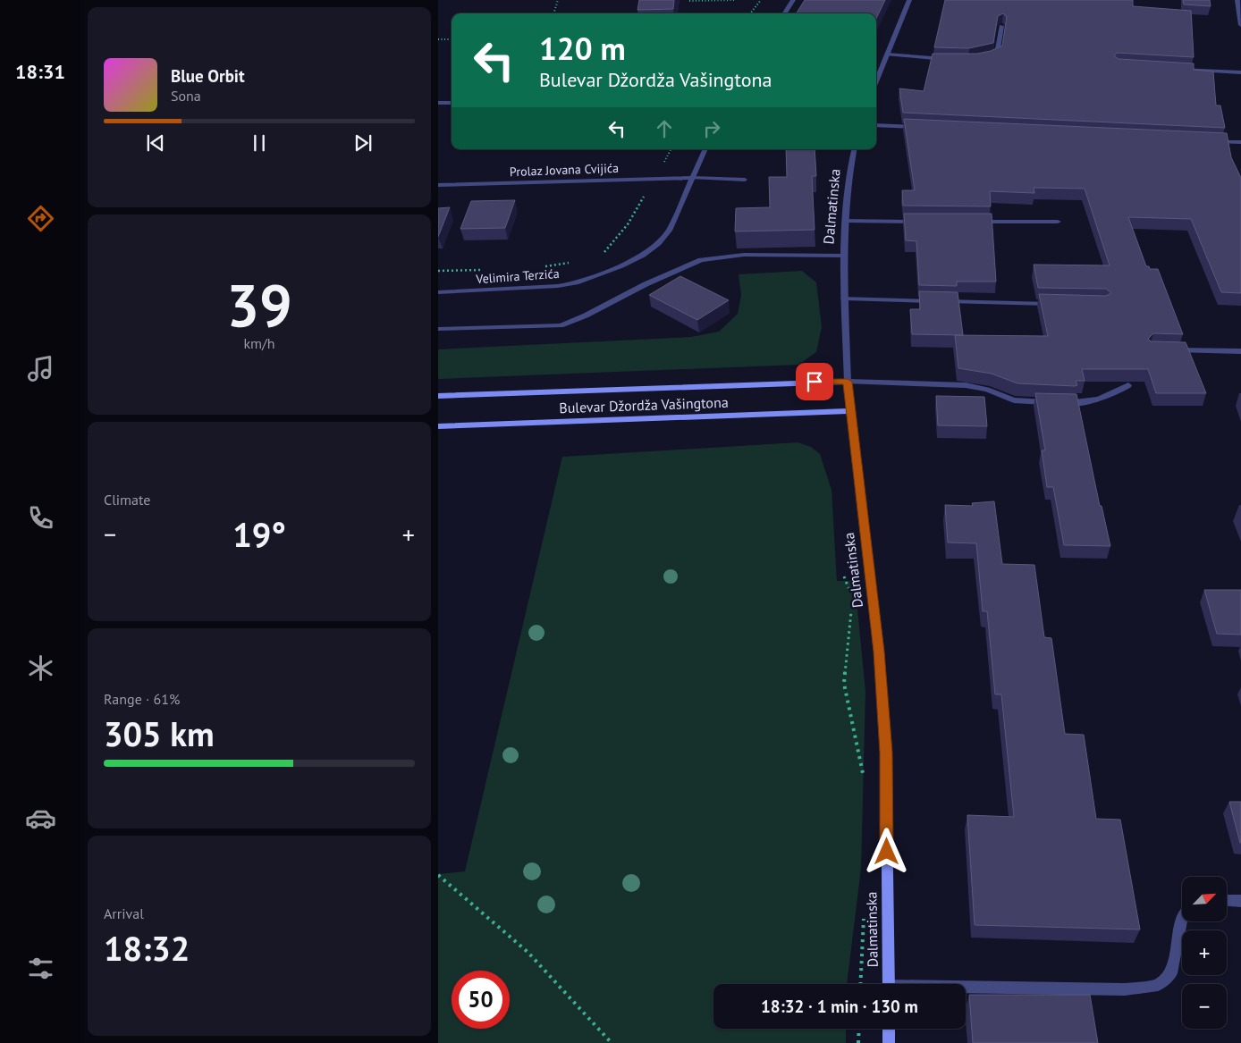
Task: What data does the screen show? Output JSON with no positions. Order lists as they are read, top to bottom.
{
  "streets": {
    "main road": ["Dalmatinska", "Bulevar Džordža Vašingtona"],
    "street": ["Prolaz Jovana Cvijića", "Velimira Terzića"]
  },
  "crossings": [
    ["Prolaz Jovana Cvijića", "Velimira Terzića"],
    ["Dalmatinska", "Bulevar Džordža Vašingtona"]
  ],
  "north": "top right",
  "page": {
    "tabs": "18:31",
    "turn": ["120 m", "Bulevar Džordža Vašingtona"],
    "song": ["Blue Orbit", "Sona"],
    "tile": [
      ["39", "km/h"],
      "Climate",
      ["Range · 61%", "305 km"],
      ["Arrival", "18:32"]
    ],
    "heat": ["−", "19°", "+"],
    "map_buttons": ["+", "−"],
    "limit": "50",
    "trip": "18:32 · 1 min · 130 m"
  }
}
